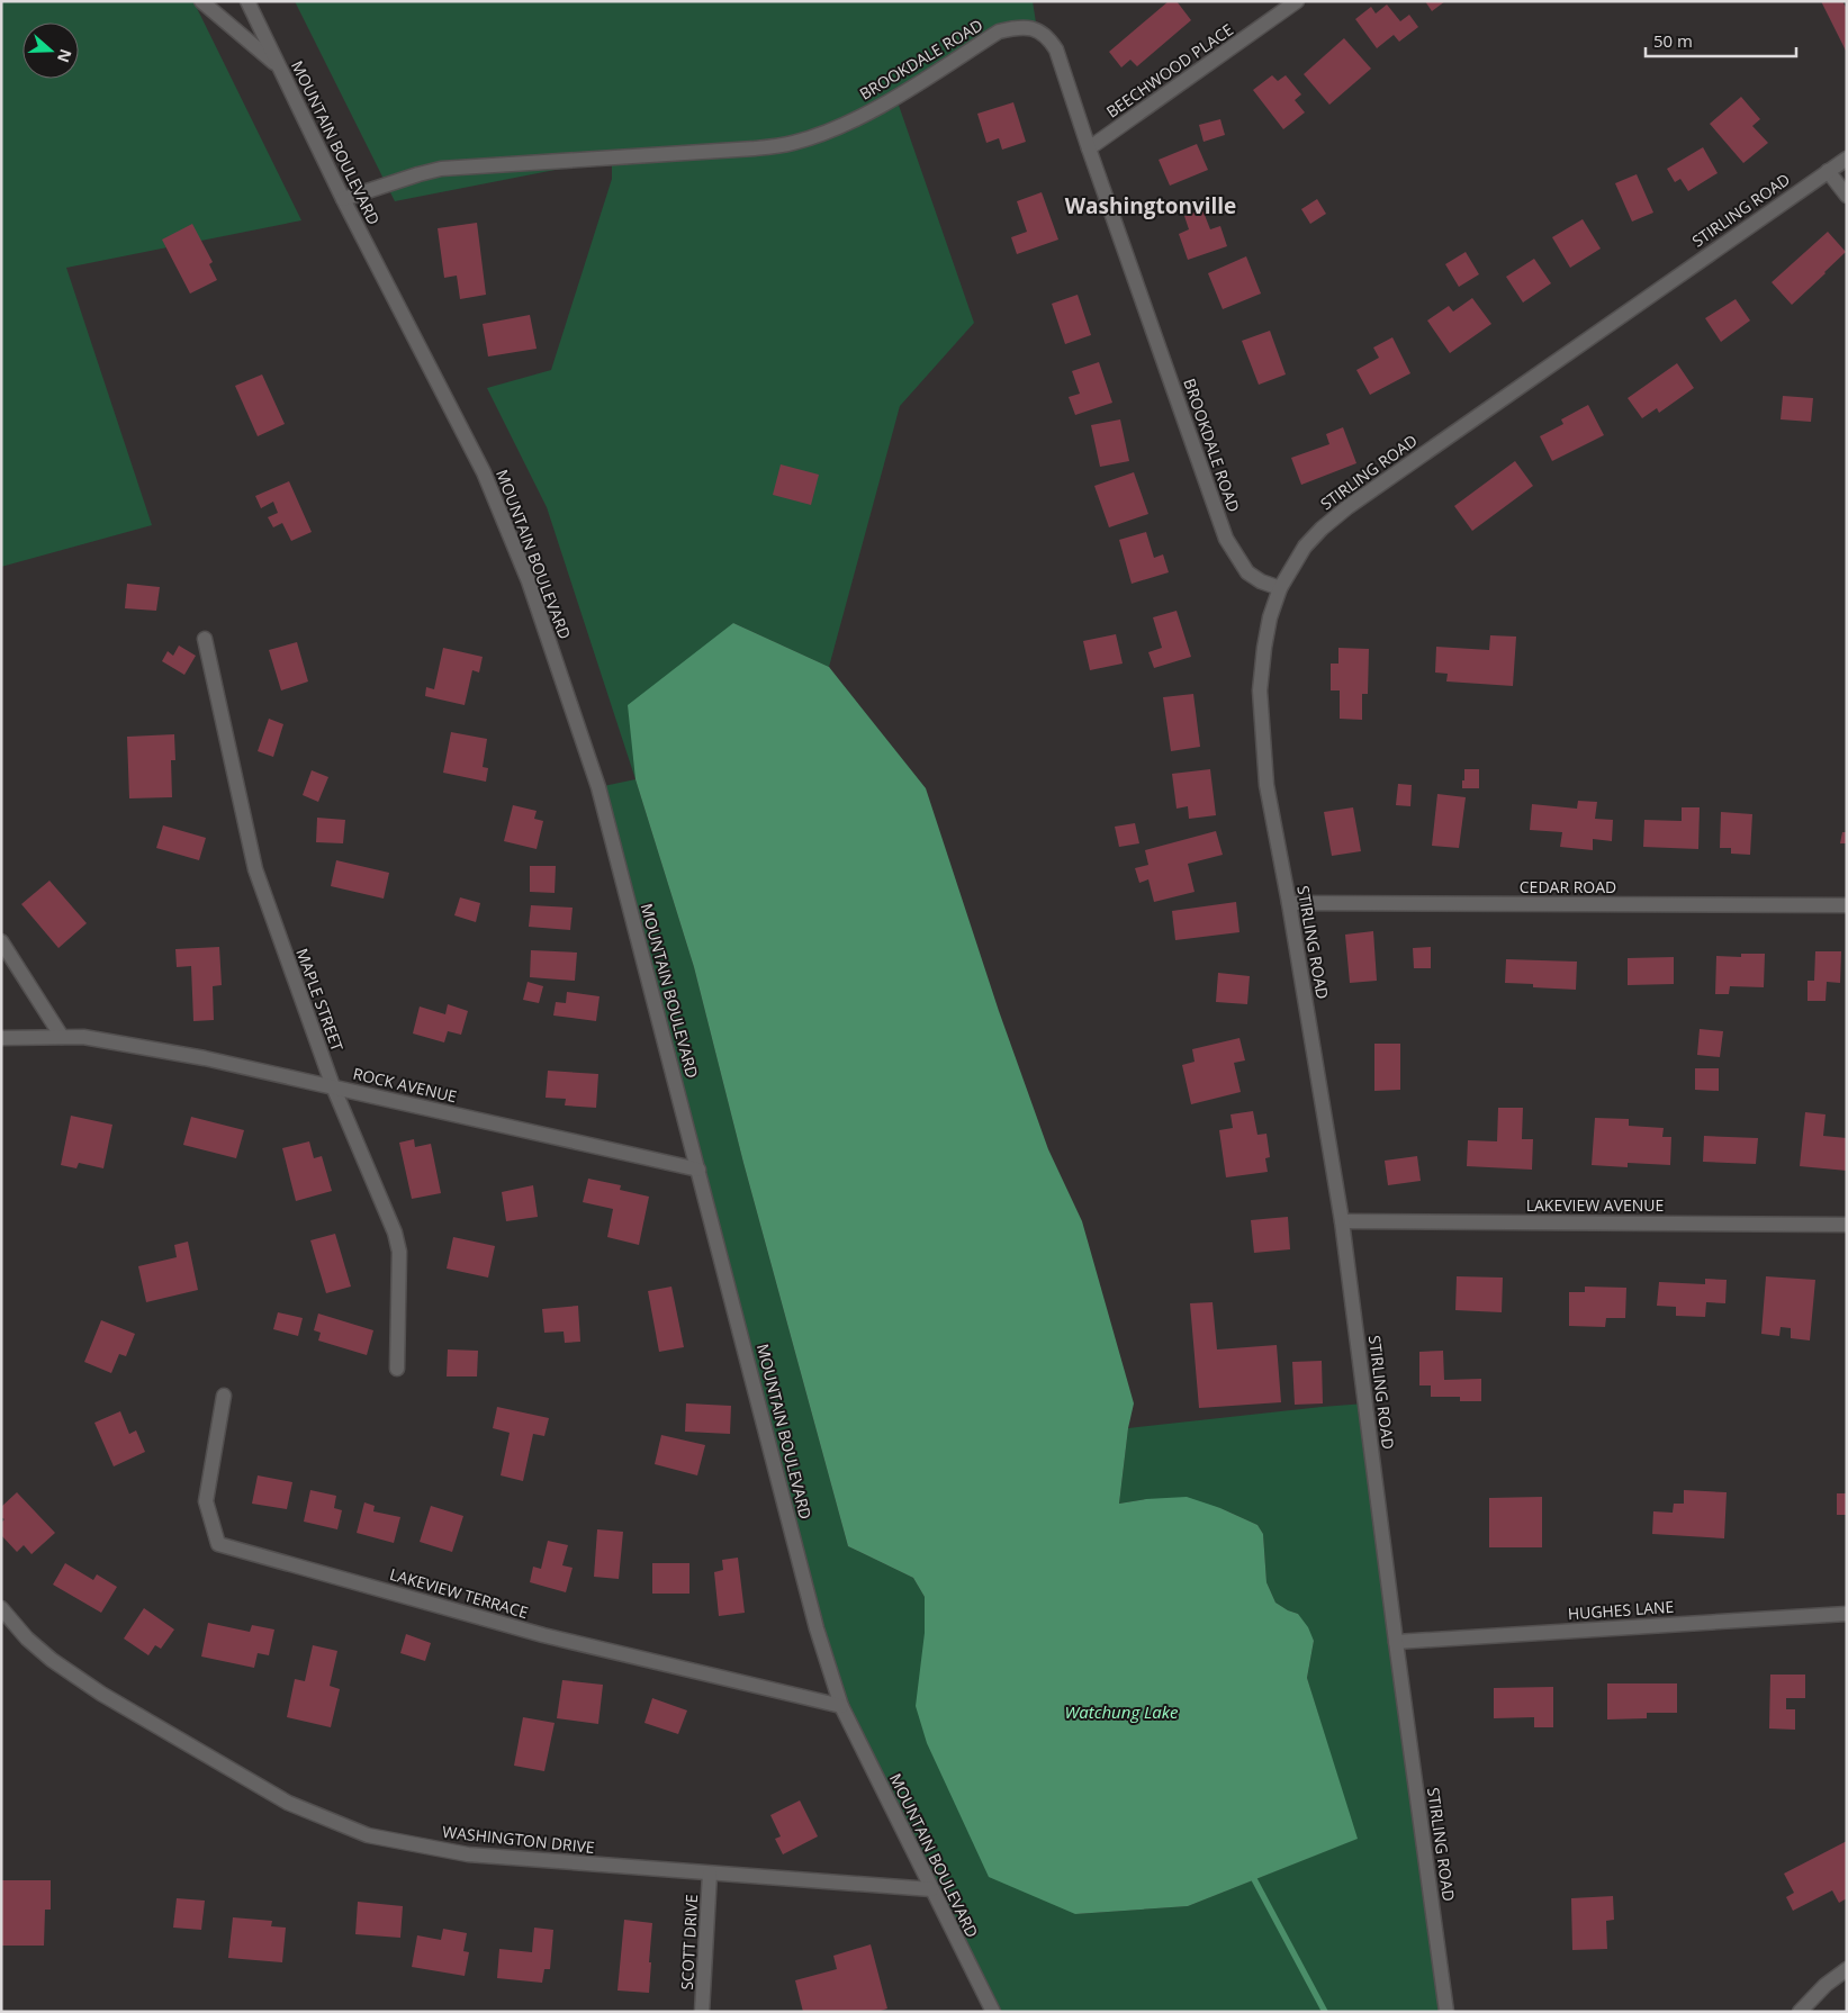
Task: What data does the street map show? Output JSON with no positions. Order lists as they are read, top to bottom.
{
  "streets": {
    "street": [
      "BROOKDALE ROAD",
      "BEECHWOOD PLACE",
      "MOUNTAIN BOULEVARD",
      "STIRLING ROAD",
      "CEDAR ROAD",
      "MAPLE STREET",
      "ROCK AVENUE",
      "LAKEVIEW AVENUE",
      "LAKEVIEW TERRACE",
      "HUGHES LANE",
      "WASHINGTON DRIVE",
      "SCOTT DRIVE"
    ]
  },
  "crossings": [
    ["BROOKDALE ROAD", "BEECHWOOD PLACE"],
    ["BROOKDALE ROAD", "MOUNTAIN BOULEVARD"],
    ["BROOKDALE ROAD", "STIRLING ROAD"],
    ["MOUNTAIN BOULEVARD", "ROCK AVENUE"],
    ["MOUNTAIN BOULEVARD", "LAKEVIEW TERRACE"],
    ["MOUNTAIN BOULEVARD", "WASHINGTON DRIVE"],
    ["STIRLING ROAD", "CEDAR ROAD"],
    ["STIRLING ROAD", "LAKEVIEW AVENUE"],
    ["STIRLING ROAD", "HUGHES LANE"],
    ["MAPLE STREET", "ROCK AVENUE"],
    ["WASHINGTON DRIVE", "SCOTT DRIVE"]
  ],
  "districts": ["Washingtonville"],
  "water": ["Watchung Lake"],
  "scale_bar": "50 m",
  "north": "right"
}
